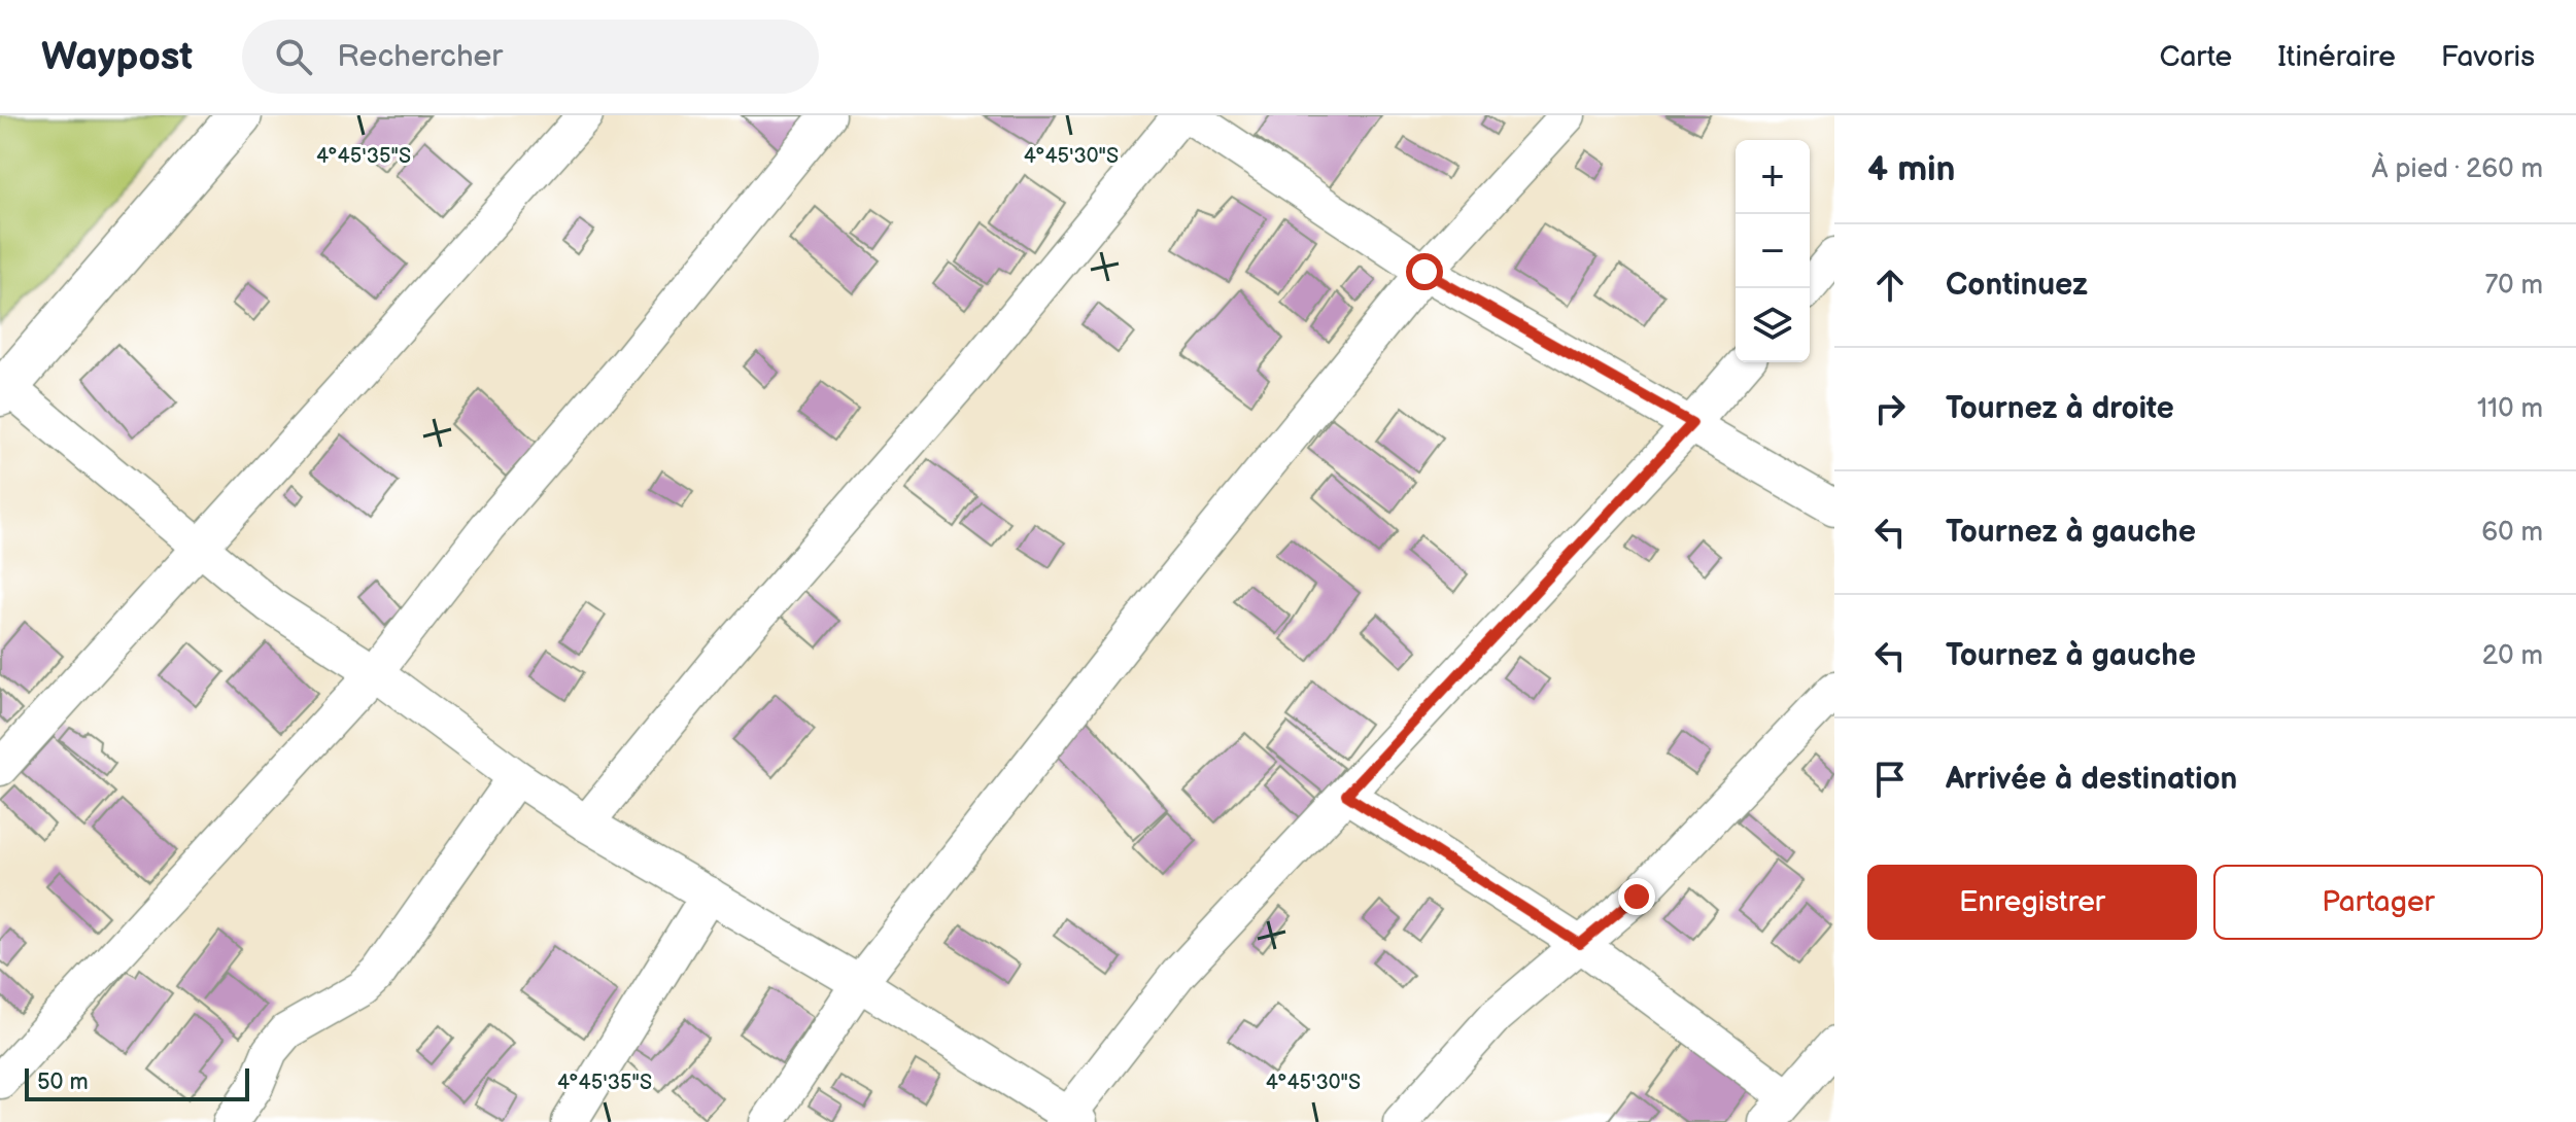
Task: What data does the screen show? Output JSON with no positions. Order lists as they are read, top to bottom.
{
  "scale_bar": "50 m",
  "page": {
    "header": "Waypost",
    "search": "Rechercher",
    "nav": ["Carte", "Itinéraire", "Favoris"],
    "heading": ["4 min", "À pied · 260 m"],
    "map_buttons": ["+", "−"],
    "list": [
      ["Continuez", "70 m"],
      ["Tournez à droite", "110 m"],
      ["Tournez à gauche", "60 m"],
      ["Tournez à gauche", "20 m"],
      "Arrivée à destination"
    ],
    "buttons": ["Enregistrer", "Partager"],
    "scale": "50 m"
  },
  "coordinates": ["4°45'35\"S", "4°45'30\"S"]
}
